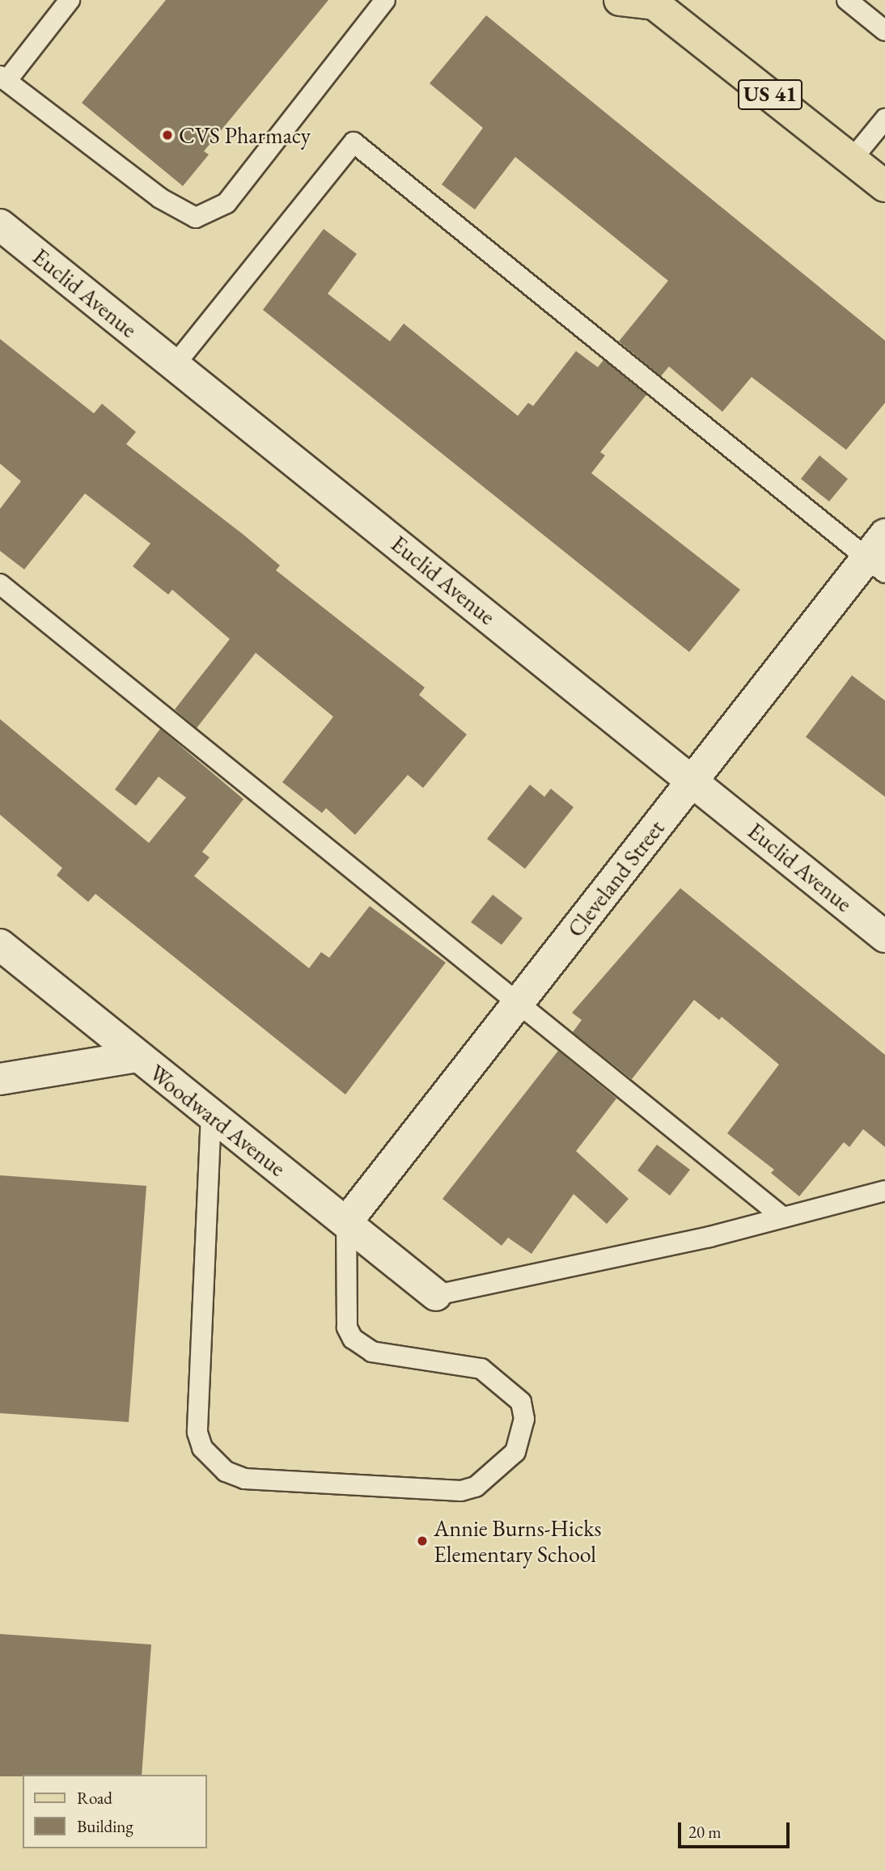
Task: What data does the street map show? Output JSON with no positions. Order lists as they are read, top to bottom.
{
  "streets": {
    "main road": ["US 41"],
    "street": ["Euclid Avenue", "Cleveland Street", "Woodward Avenue"]
  },
  "crossings": [
    ["Euclid Avenue", "Cleveland Street"],
    ["Cleveland Street", "Woodward Avenue"]
  ],
  "places": ["CVS Pharmacy", "Annie Burns-Hicks Elementary School"],
  "legend": ["Road", "Building"],
  "scale_bar": "20 m"
}
